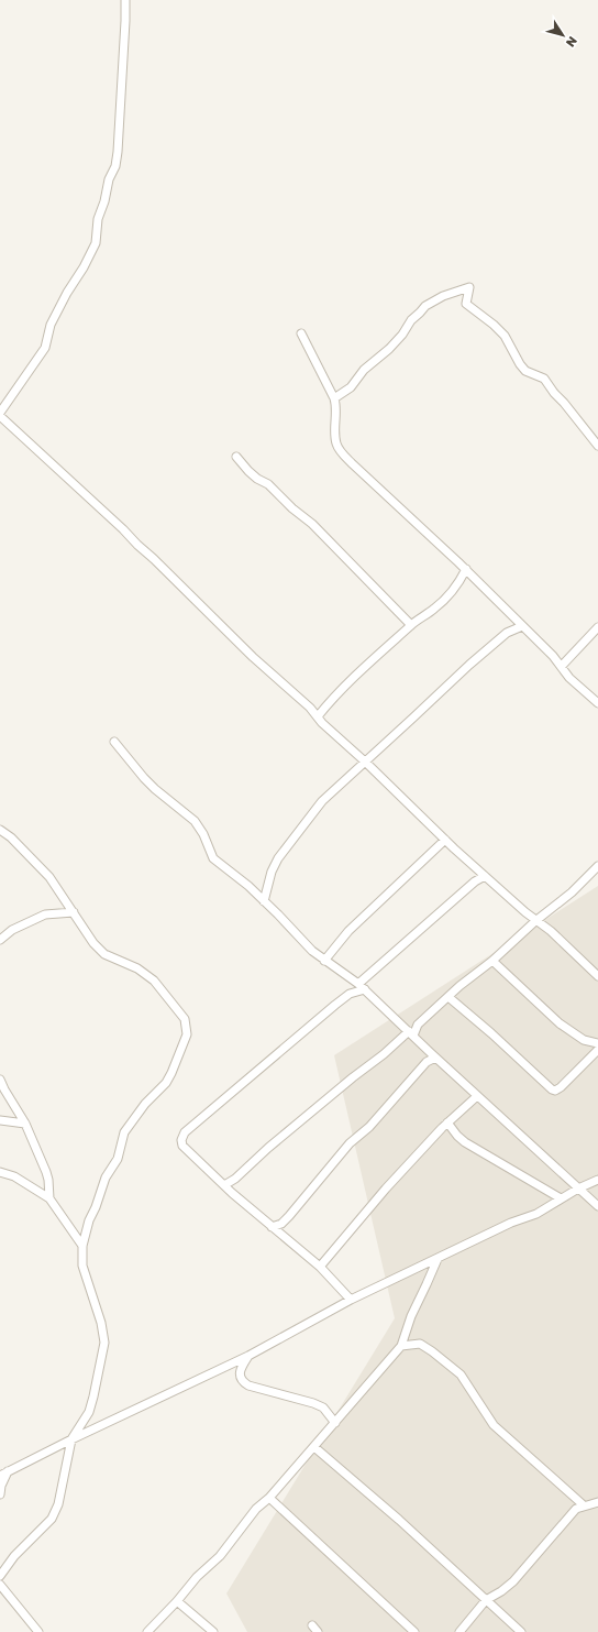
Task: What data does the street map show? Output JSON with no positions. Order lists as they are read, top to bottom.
{
  "north": "bottom right"
}
